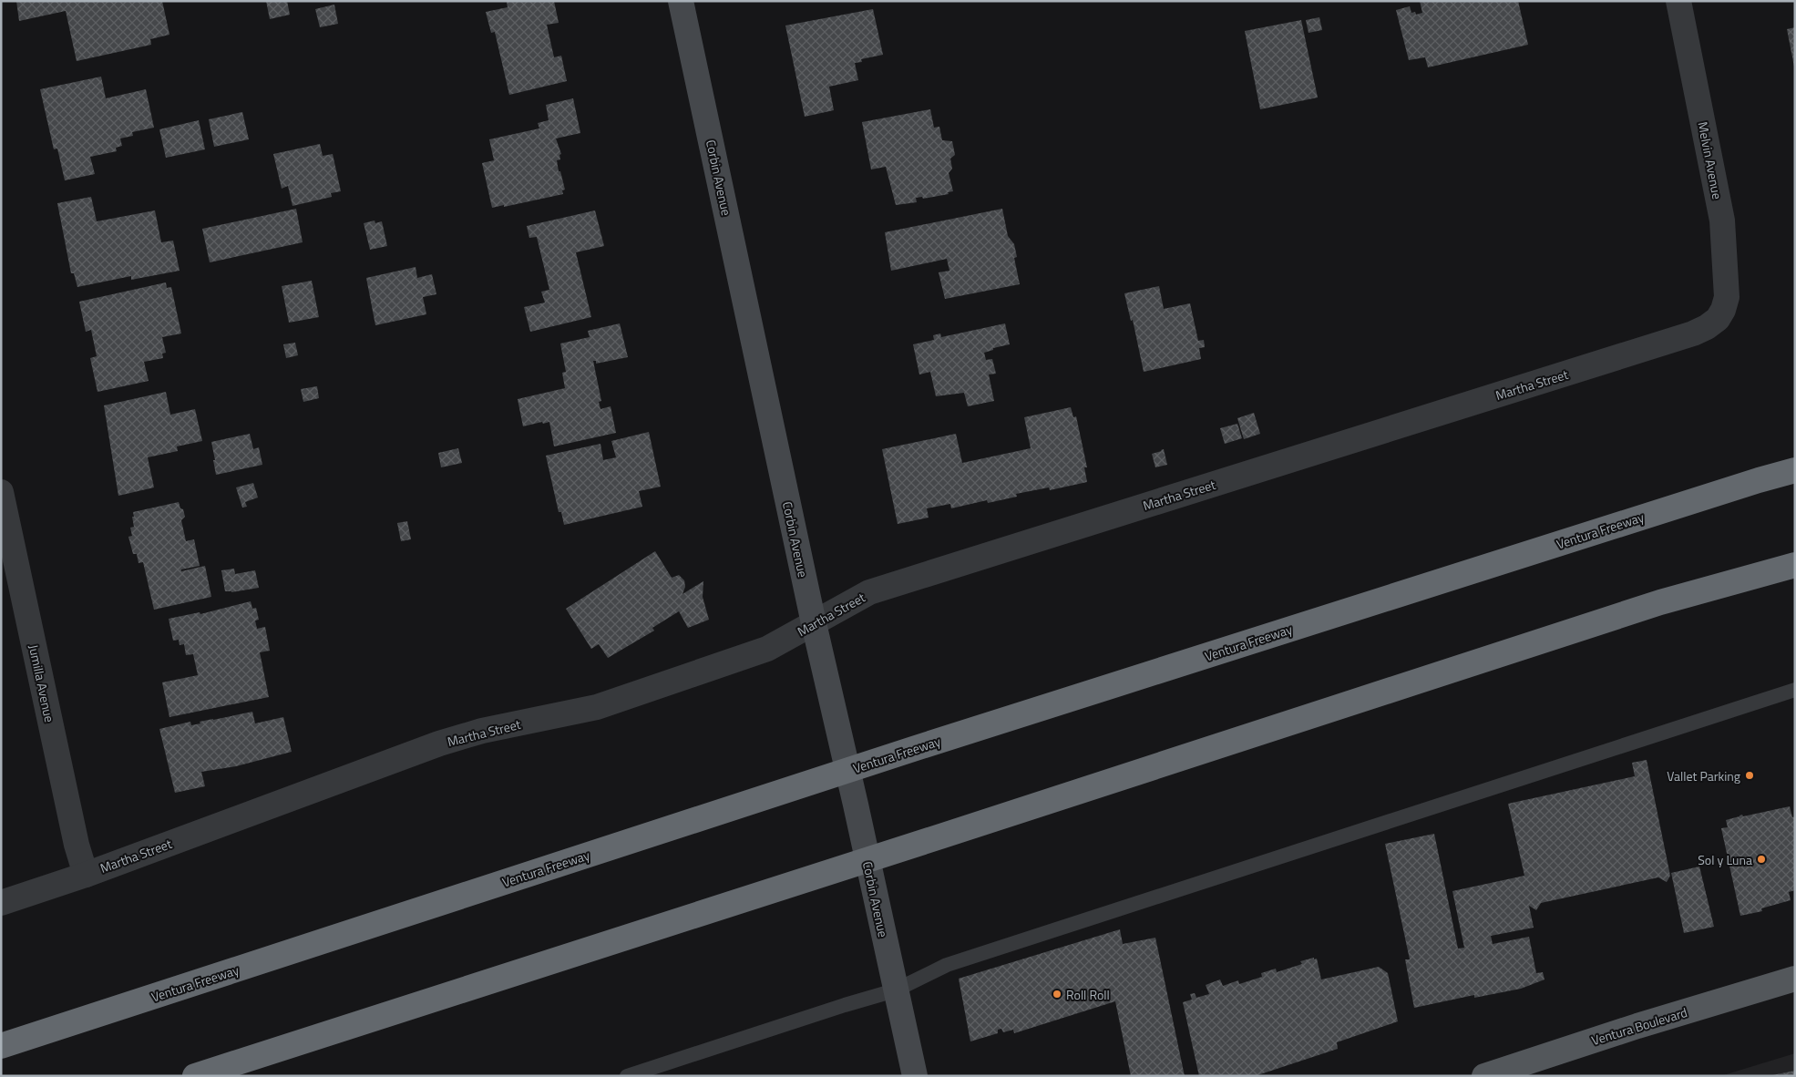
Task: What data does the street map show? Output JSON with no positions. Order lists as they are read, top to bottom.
{
  "streets": {
    "highway": ["Ventura Freeway"],
    "main road": ["Corbin Avenue", "Ventura Boulevard"],
    "street": ["Melvin Avenue", "Martha Street", "Jumilla Avenue"]
  },
  "crossings": [
    ["Melvin Avenue", "Martha Street"],
    ["Corbin Avenue", "Martha Street"],
    ["Martha Street", "Jumilla Avenue"]
  ],
  "places": ["Vallet Parking", "Sol y Luna", "Roll Roll"]
}
